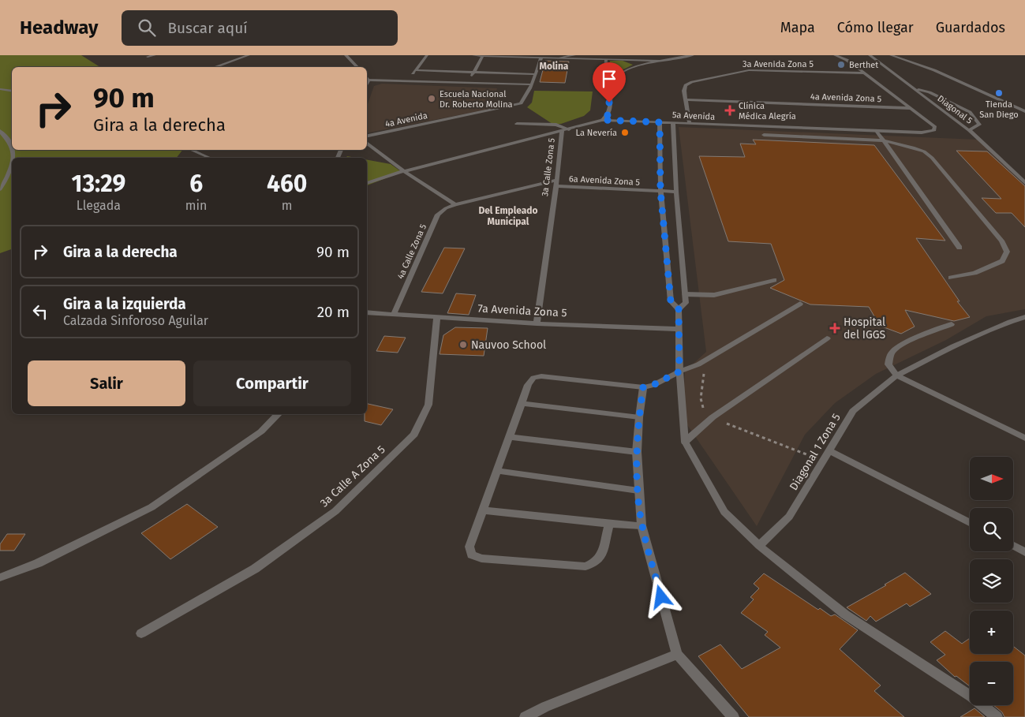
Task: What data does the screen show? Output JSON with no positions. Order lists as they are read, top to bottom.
{
  "streets": {
    "street": [
      "3a Avenida Zona 5",
      "4a Avenida Zona 5",
      "Diagonal 5",
      "5a Avenida",
      "4a Avenida",
      "3a Calle Zona 5",
      "6a Avenida Zona 5",
      "4a Calle Zona 5",
      "7a Avenida Zona 5",
      "Diagonal 1 Zona 5",
      "3a Calle A Zona 5"
    ]
  },
  "crossings": [
    ["3a Avenida Zona 5", "4a Avenida Zona 5"],
    ["3a Avenida Zona 5", "5a Avenida"],
    ["4a Avenida Zona 5", "5a Avenida"],
    ["5a Avenida", "3a Calle Zona 5"],
    ["3a Calle Zona 5", "6a Avenida Zona 5"],
    ["3a Calle Zona 5", "7a Avenida Zona 5"],
    ["6a Avenida Zona 5", "4a Calle Zona 5"],
    ["4a Calle Zona 5", "7a Avenida Zona 5"],
    ["7a Avenida Zona 5", "3a Calle A Zona 5"]
  ],
  "districts": ["Molina", "Del Empleado Municipal"],
  "places": {
    "other": [
      "Berthet",
      "Tienda San Diego",
      "Escuela Nacional Dr. Roberto Molina",
      "La Nevería",
      "Nauvoo School"
    ],
    "health": ["Clínica Médica Alegría", "Hospital del IGGS"]
  },
  "north": "right",
  "page": {
    "header": "Headway",
    "search": "Buscar aquí",
    "nav": ["Mapa", "Cómo llegar", "Guardados"],
    "turn": ["90 m", "Gira a la derecha"],
    "eta": [
      "13:29",
      "Llegada",
      "6",
      "min",
      "460",
      "m"
    ],
    "list": [
      {
        "name": "Gira a la derecha",
        "value": "90 m"
      },
      {
        "name": "Gira a la izquierda",
        "note": "Calzada Sinforoso Aguilar",
        "value": "20 m"
      }
    ],
    "buttons": ["Salir", "Compartir"],
    "map_buttons": ["+", "−"]
  }
}
